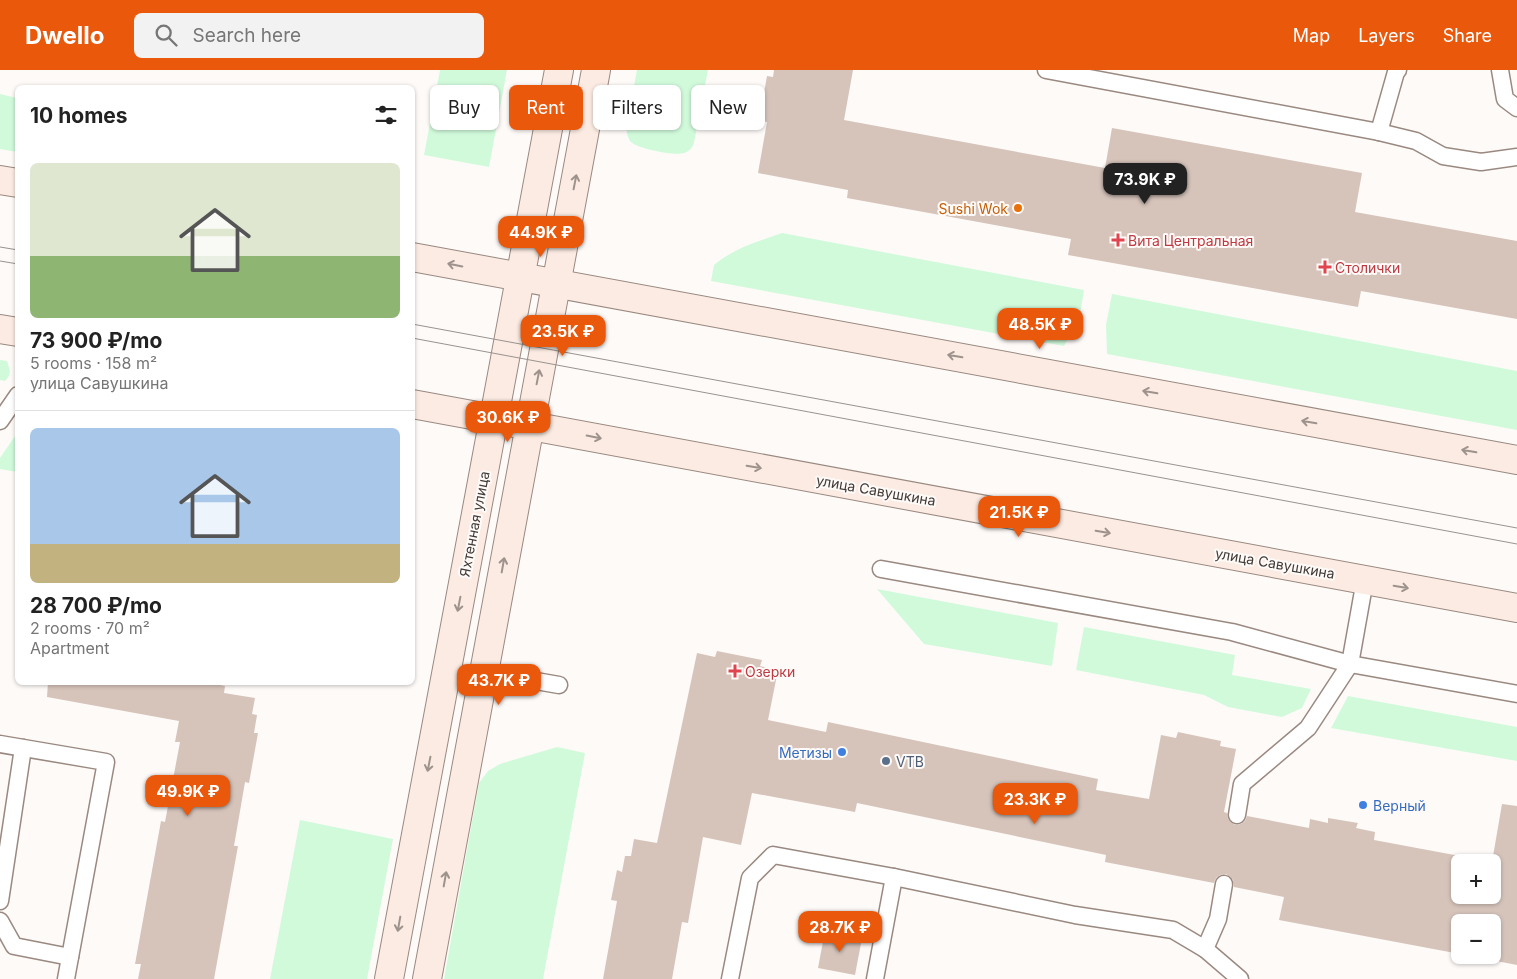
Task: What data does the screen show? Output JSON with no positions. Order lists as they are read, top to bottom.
{
  "streets": {
    "main road": ["улица Савушкина", "Яхтенная улица"]
  },
  "crossings": [
    ["улица Савушкина", "Яхтенная улица"]
  ],
  "places": {
    "other": [
      "Sushi Wok",
      "Метизы",
      "VTB",
      "Верный"
    ],
    "health": ["Вита Центральная", "Столички", "Озерки"]
  },
  "page": {
    "header": "Dwello",
    "search": "Search here",
    "nav": ["Map", "Layers", "Share"],
    "chip": [
      "Buy",
      "Rent",
      "Filters",
      "New"
    ],
    "heading": "10 homes",
    "list": [
      {
        "name": "73 900 ₽/mo",
        "note": "5 rooms · 158 m² · улица Савушкина"
      },
      {
        "name": "28 700 ₽/mo",
        "note": "2 rooms · 70 m² · Apartment"
      }
    ],
    "price": [
      "73.9K ₽",
      "44.9K ₽",
      "48.5K ₽",
      "23.5K ₽",
      "30.6K ₽",
      "21.5K ₽",
      "43.7K ₽",
      "49.9K ₽",
      "23.3K ₽",
      "28.7K ₽"
    ],
    "map_buttons": ["+", "−"]
  }
}
